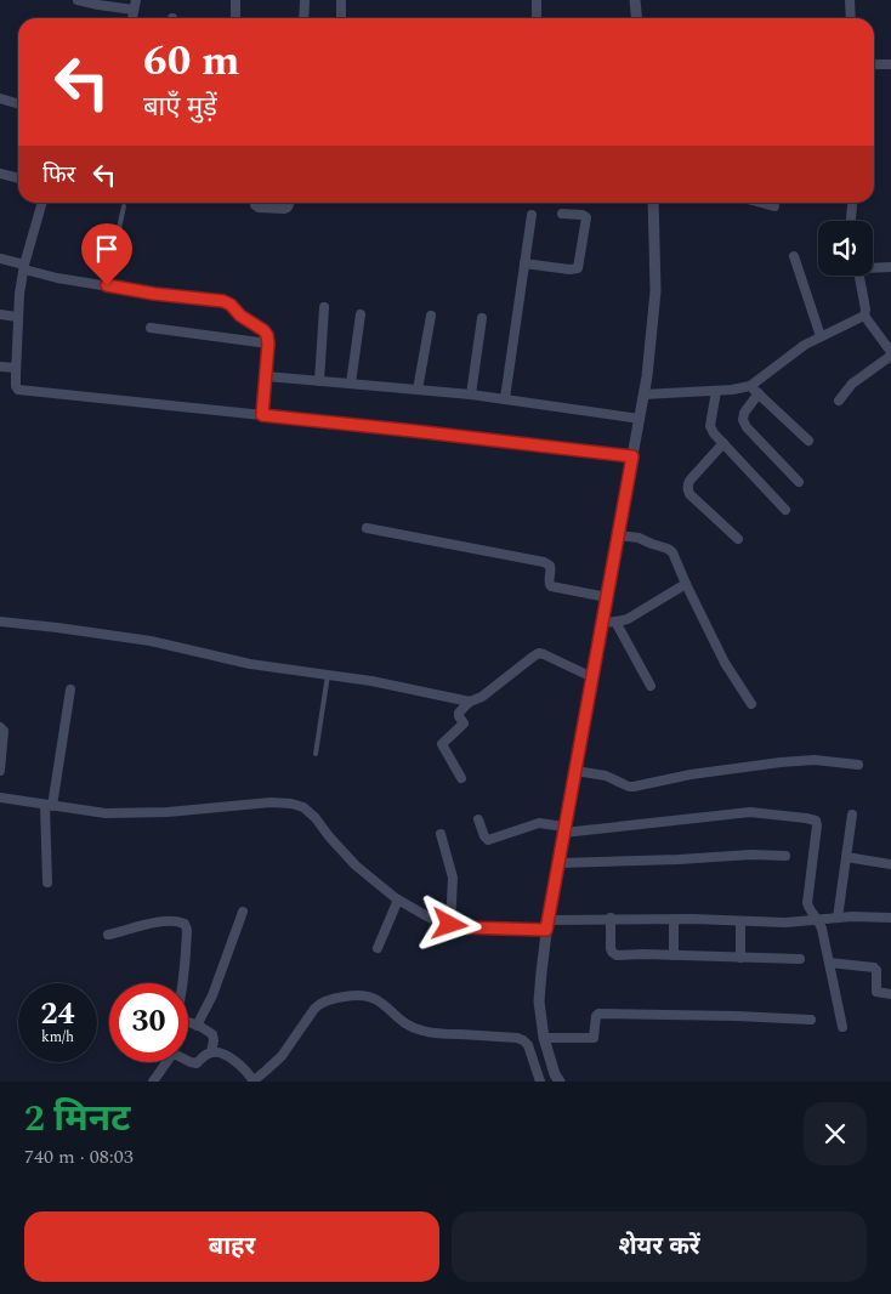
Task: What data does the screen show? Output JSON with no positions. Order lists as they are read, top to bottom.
{
  "page": {
    "turn": ["60 m", "बाएँ मुड़ें"],
    "then": "फिर",
    "speed": "24 km/h",
    "limit": "30",
    "heading": ["2 मिनट", "740 m · 08:03"],
    "buttons": ["बाहर", "शेयर करें"]
  }
}
